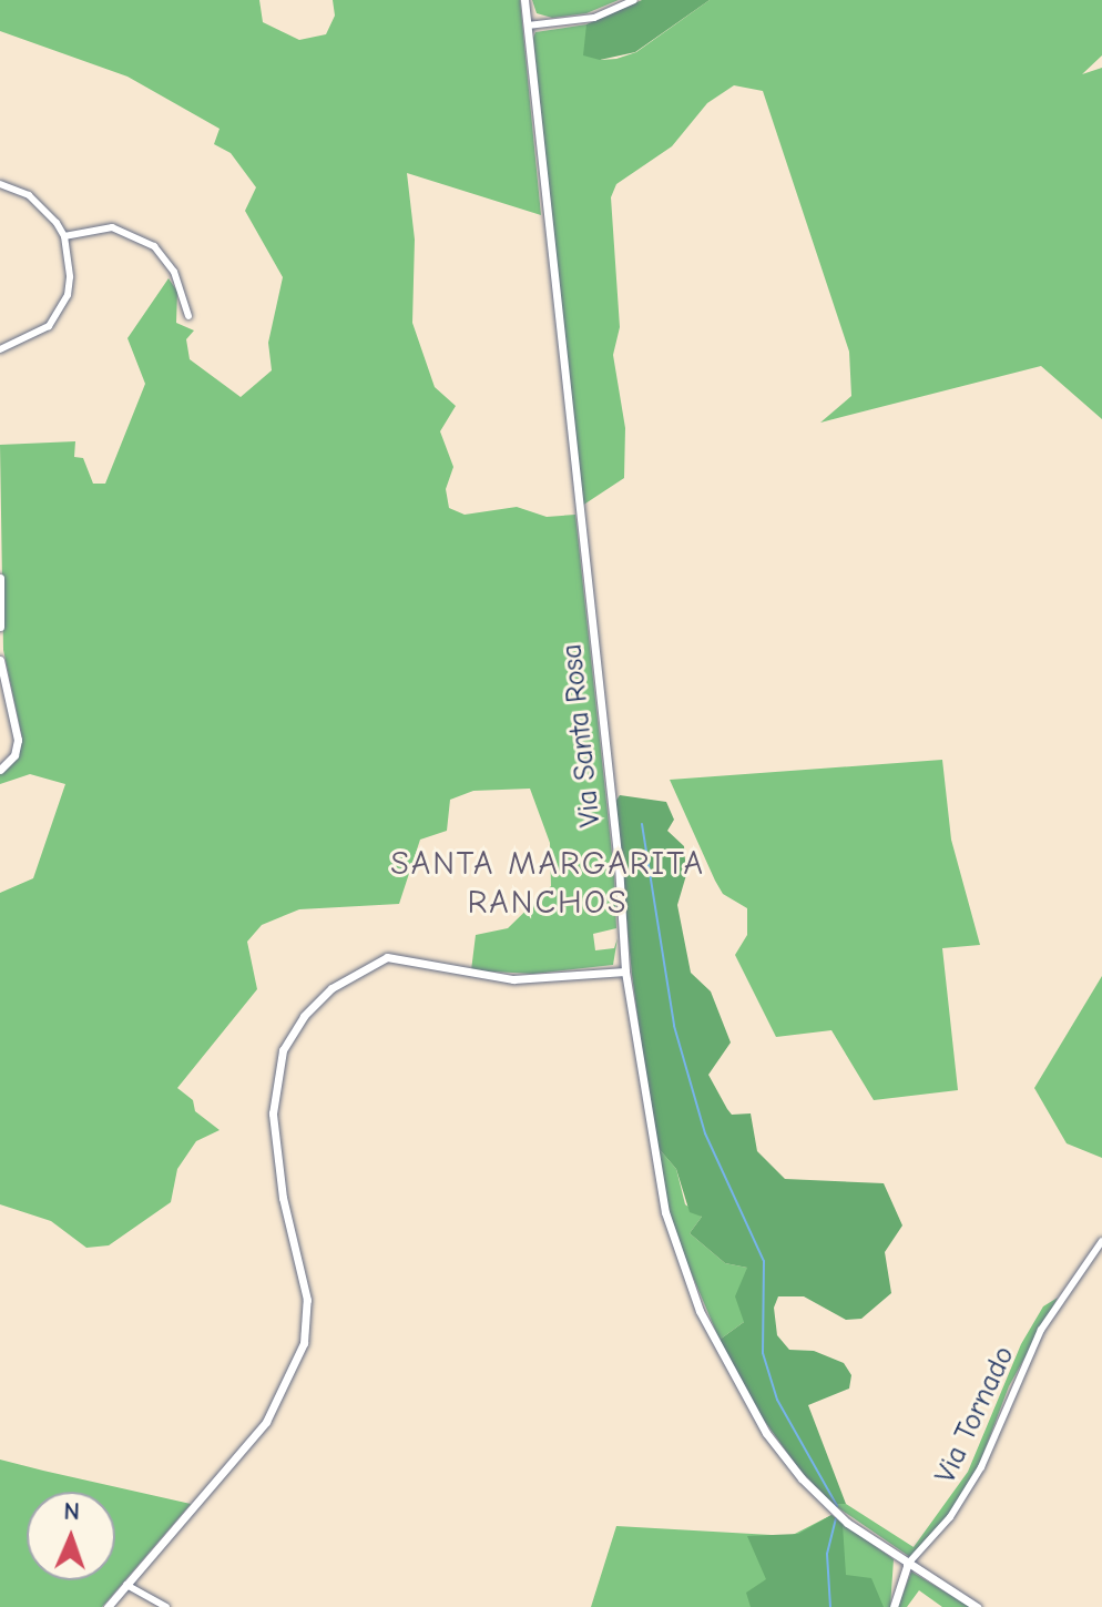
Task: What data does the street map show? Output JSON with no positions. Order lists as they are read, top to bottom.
{
  "streets": {
    "street": ["Via Santa Rosa", "Via Tornado"]
  },
  "crossings": [
    ["Via Santa Rosa", "Via Tornado"]
  ],
  "districts": ["SANTA MARGARITA RANCHOS"],
  "north": "top"
}
